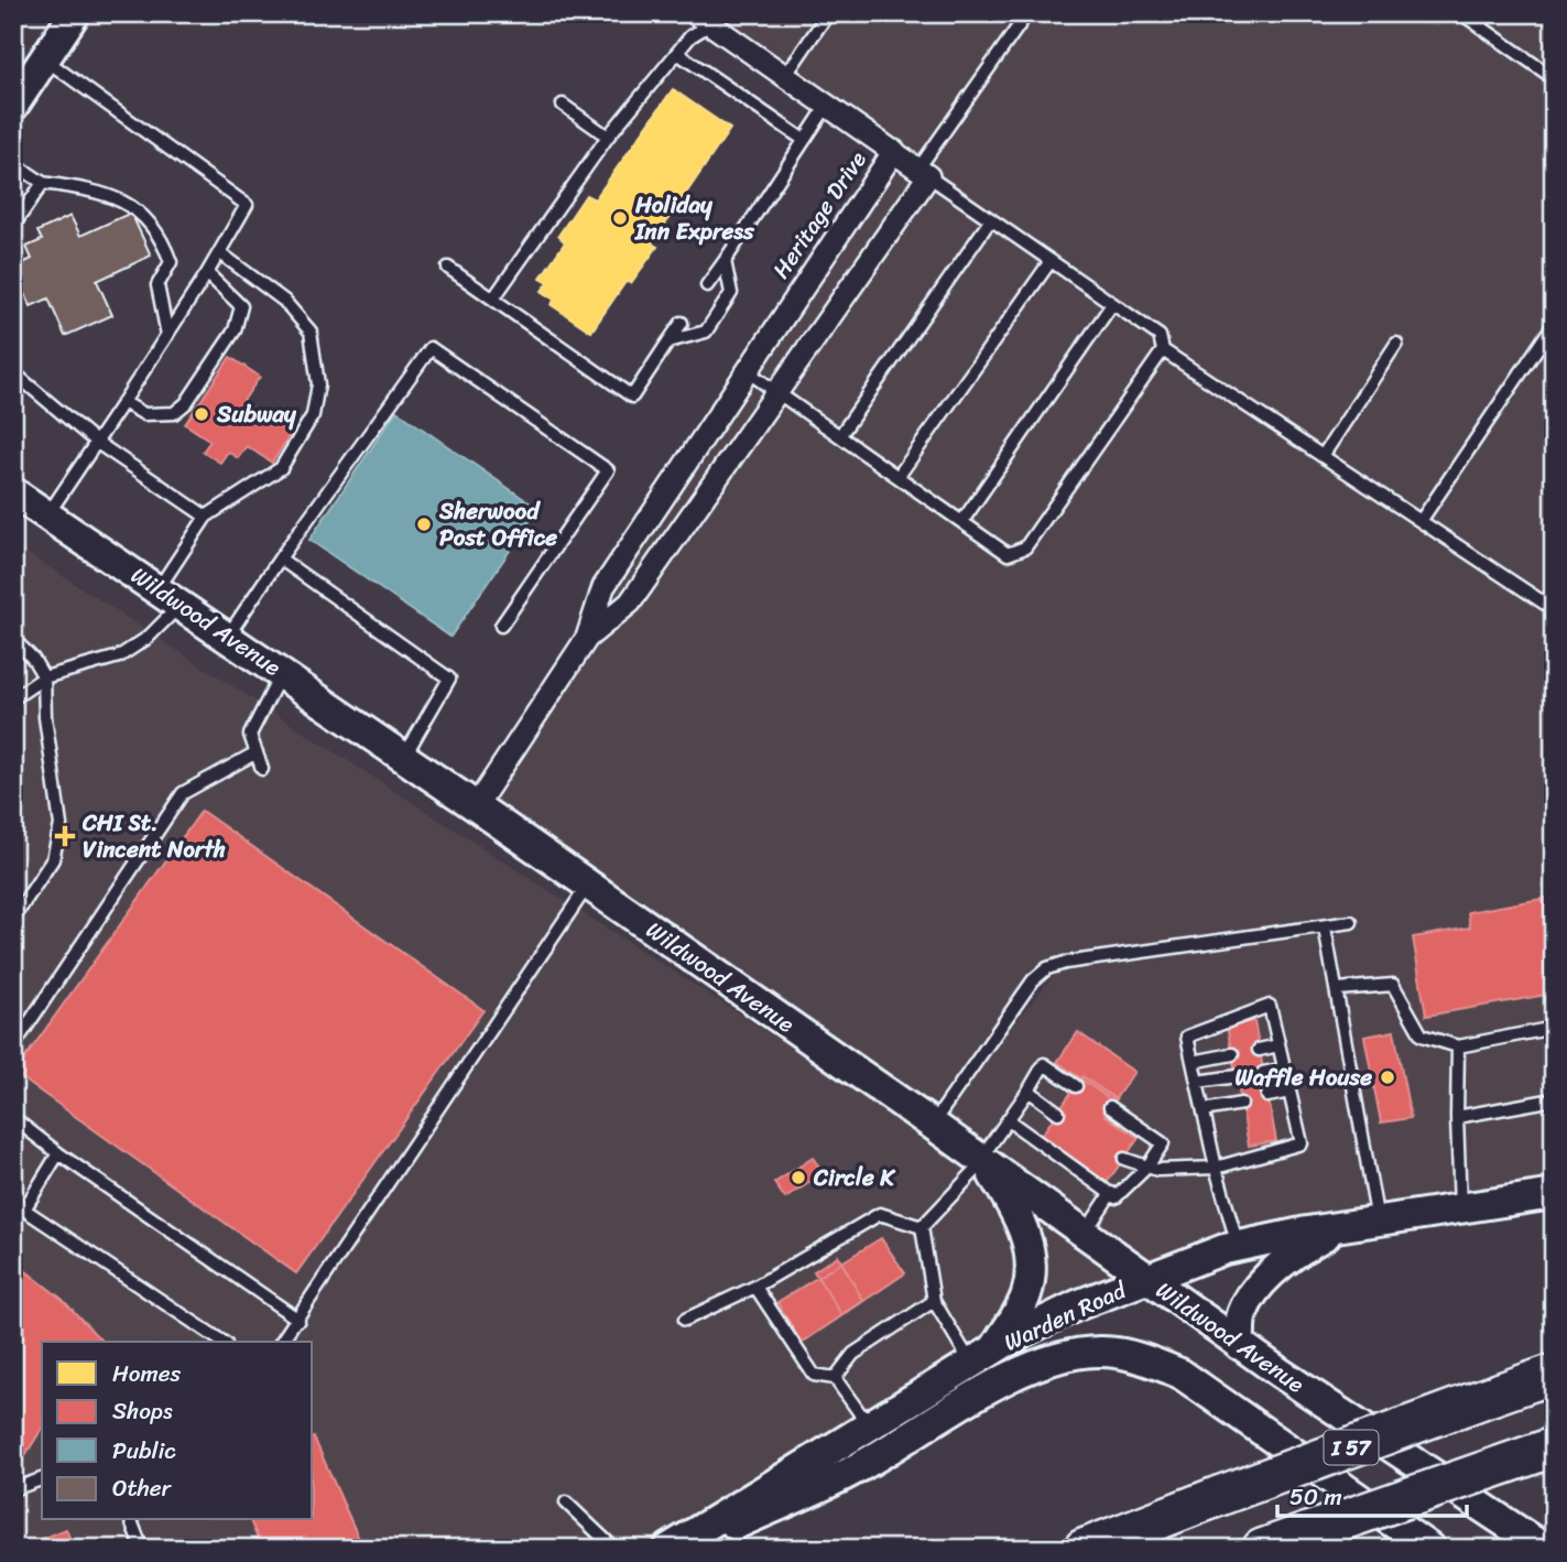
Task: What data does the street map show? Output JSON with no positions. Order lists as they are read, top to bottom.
{
  "streets": {
    "highway": ["I 57"],
    "main road": ["Wildwood Avenue", "Warden Road"],
    "street": ["Heritage Drive"]
  },
  "crossings": [
    ["Heritage Drive", "Wildwood Avenue"],
    ["Wildwood Avenue", "Warden Road"]
  ],
  "places": {
    "other": [
      "Holiday Inn Express",
      "Subway",
      "Sherwood Post Office",
      "Waffle House",
      "Circle K"
    ],
    "health": ["CHI St. Vincent North"]
  },
  "legend": [
    "Homes",
    "Shops",
    "Public",
    "Other"
  ],
  "scale_bar": "50 m"
}
